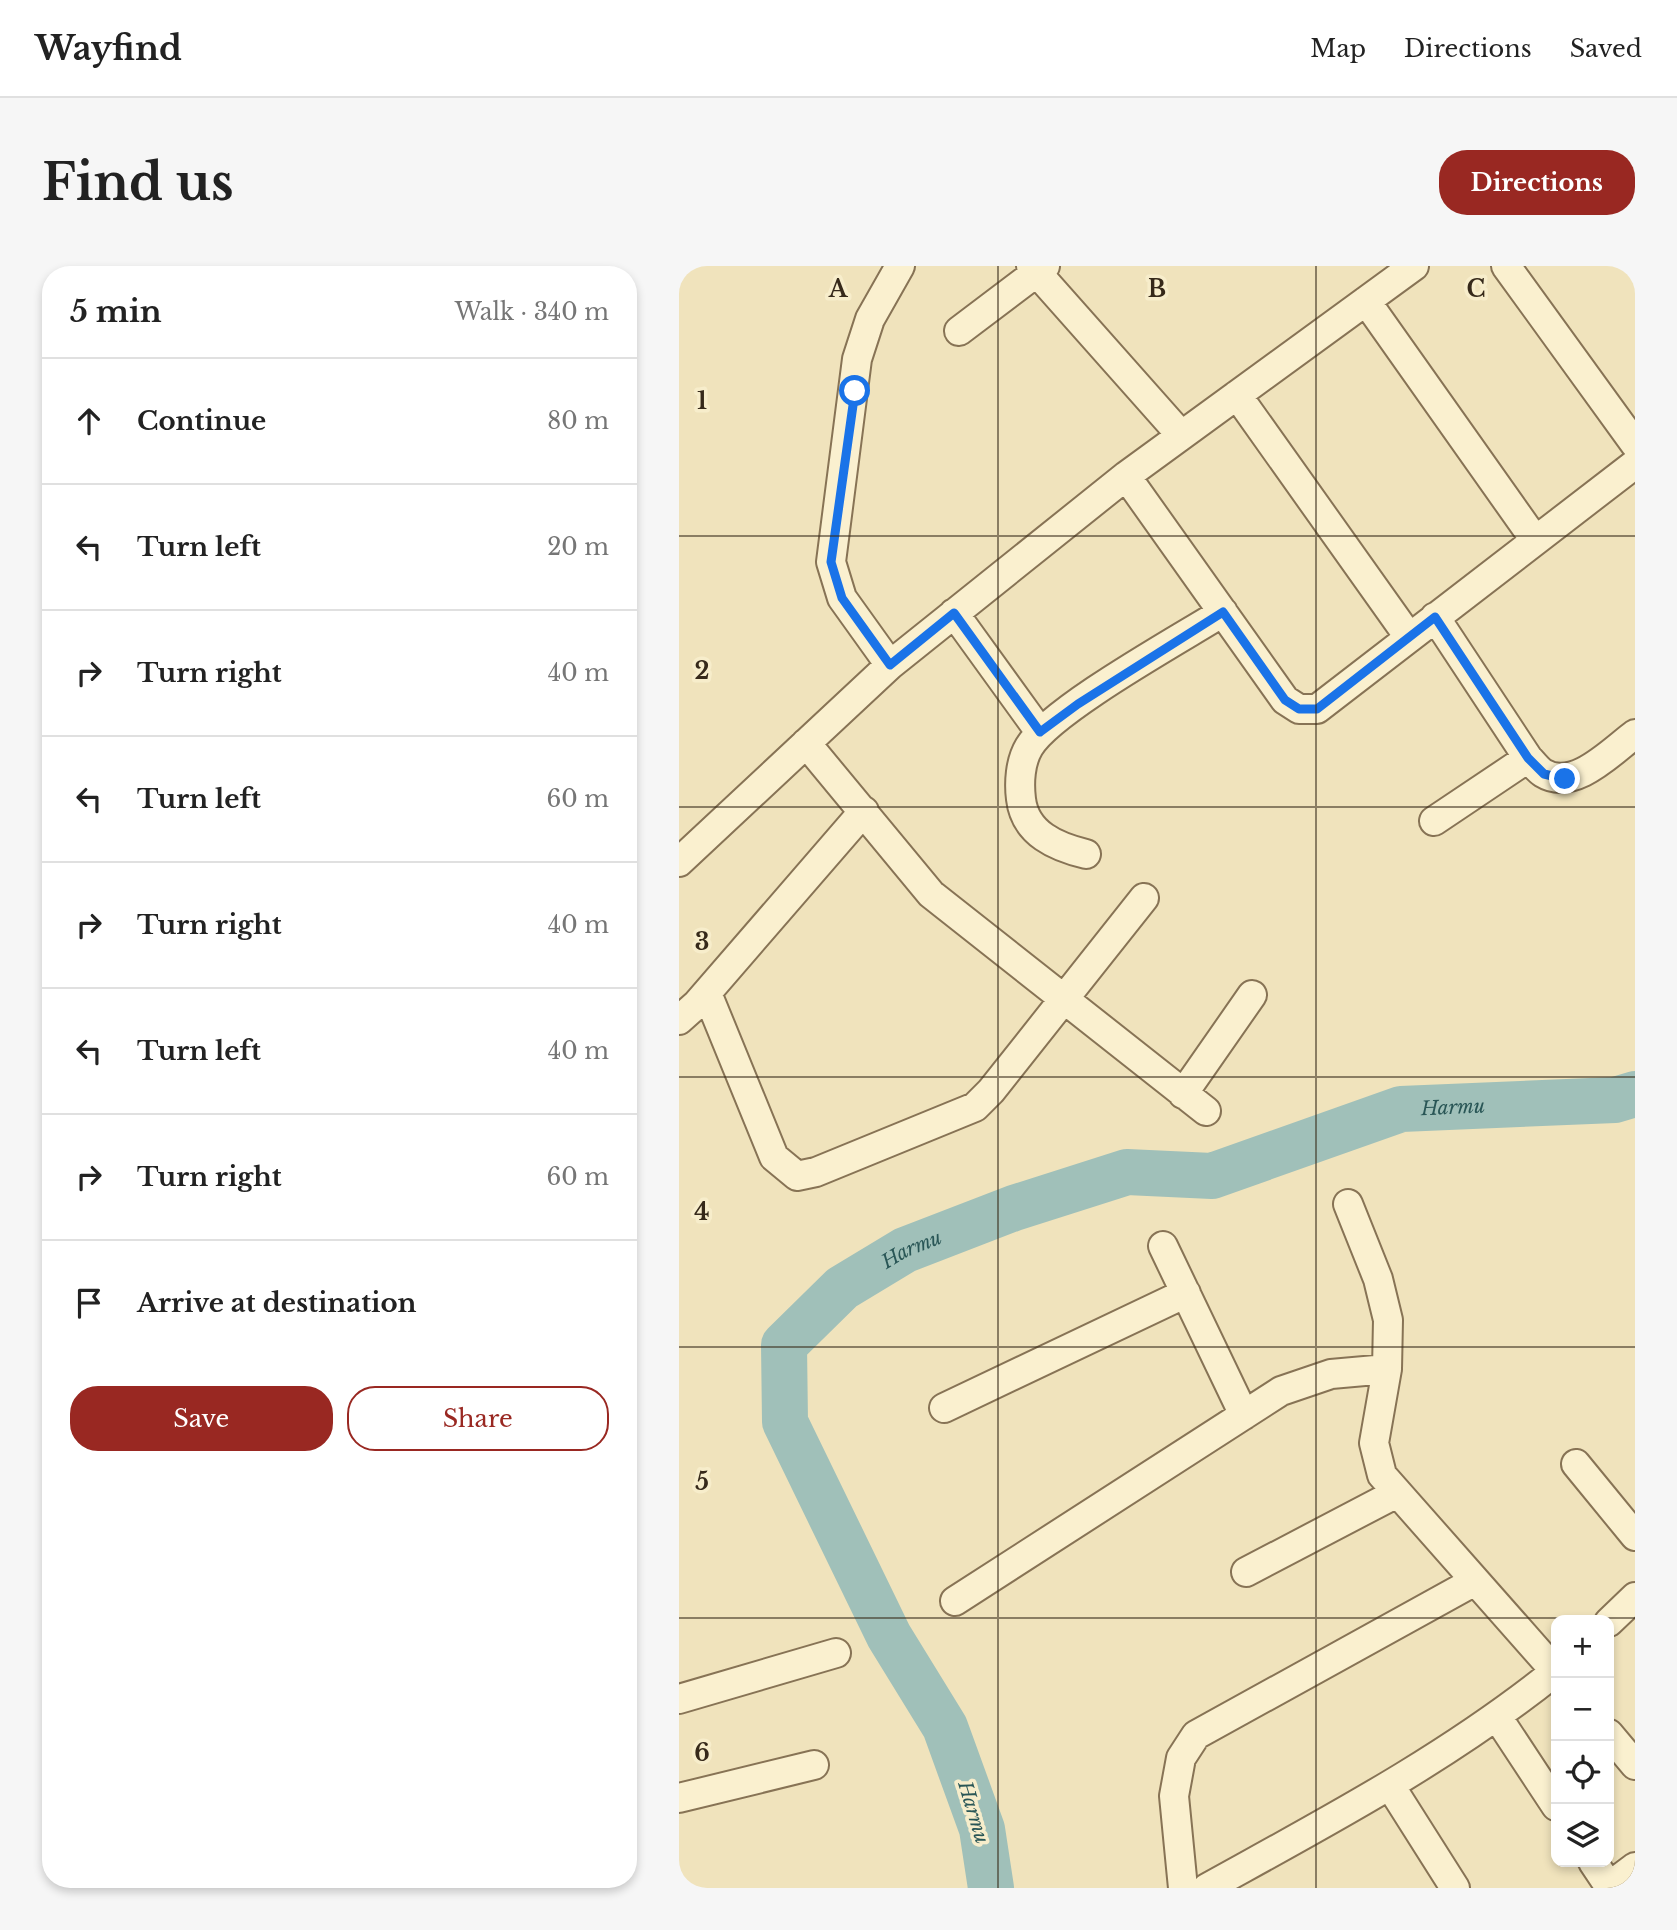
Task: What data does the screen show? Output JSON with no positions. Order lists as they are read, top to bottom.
{
  "water": ["Harmu"],
  "page": {
    "header": "Wayfind",
    "nav": ["Map", "Directions", "Saved"],
    "buttons": [
      "Directions",
      ["Save", "Share"]
    ],
    "title": "Find us",
    "heading": ["5 min", "Walk · 340 m"],
    "list": [
      ["Continue", "80 m"],
      ["Turn left", "20 m"],
      ["Turn right", "40 m"],
      ["Turn left", "60 m"],
      ["Turn right", "40 m"],
      ["Turn left", "40 m"],
      ["Turn right", "60 m"],
      "Arrive at destination"
    ],
    "map_buttons": ["+", "−"]
  },
  "grid": {
    "columns": ["A", "B", "C"],
    "rows": [
      "1",
      "2",
      "3",
      "4",
      "5",
      "6"
    ]
  }
}
